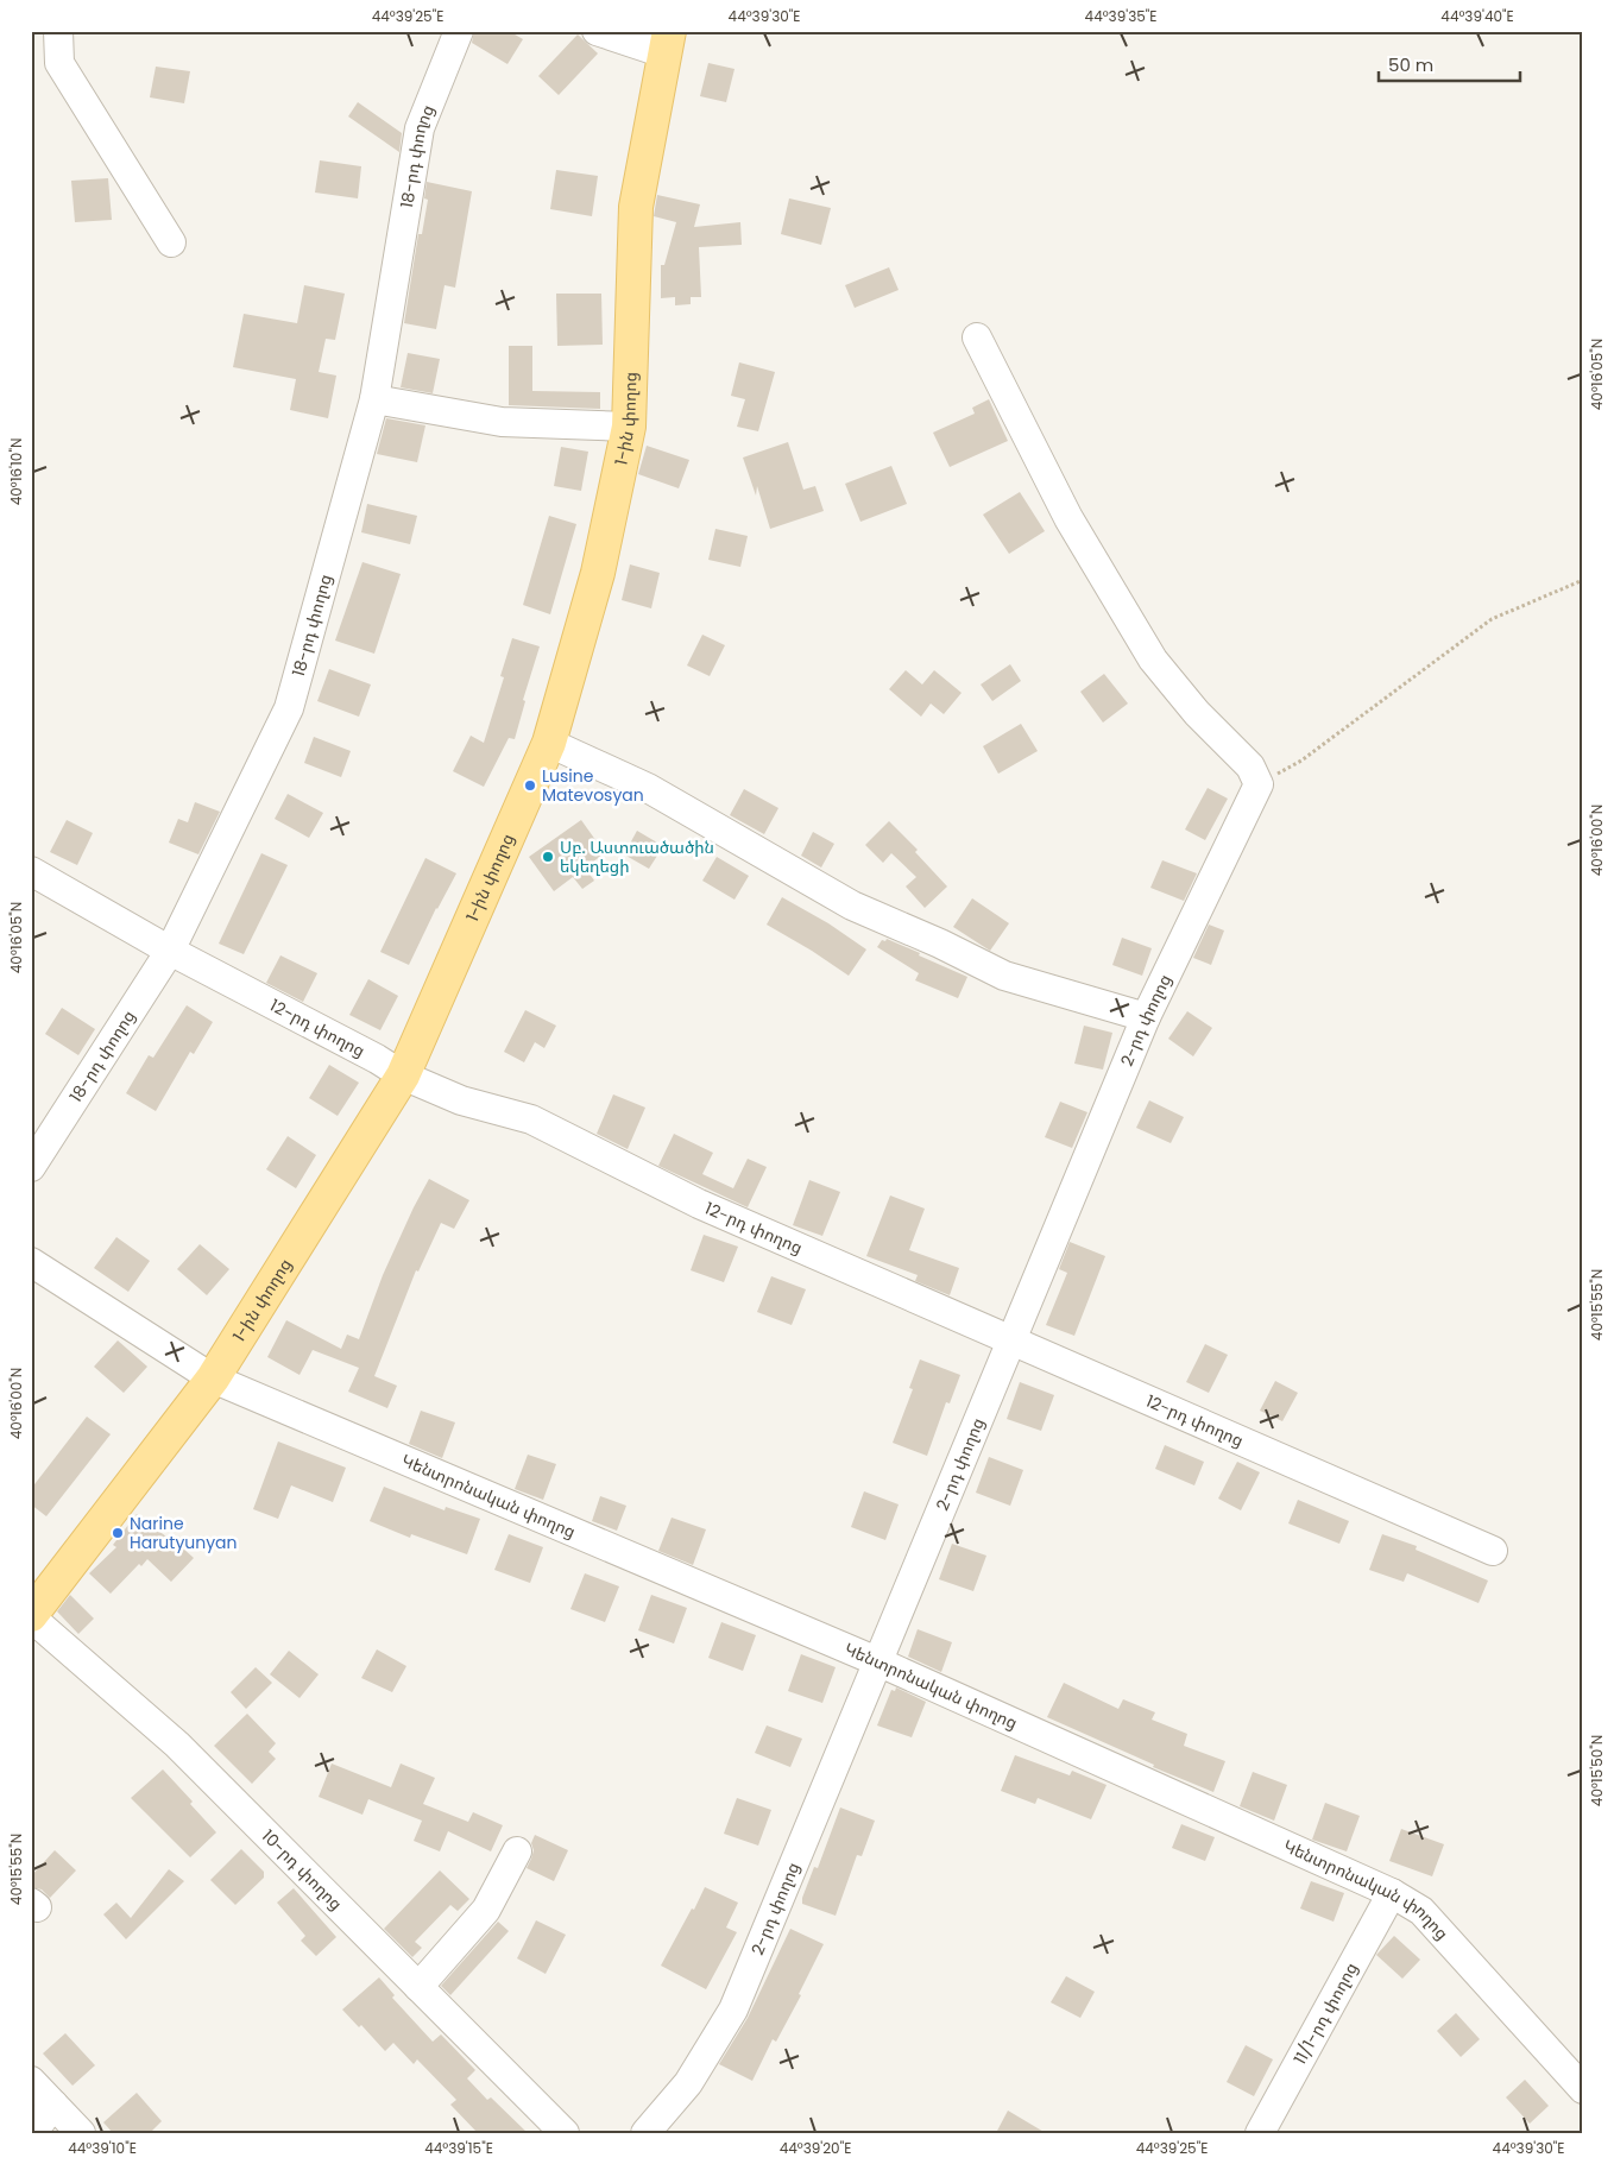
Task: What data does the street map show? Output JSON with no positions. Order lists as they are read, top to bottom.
{
  "streets": {
    "main road": ["1-ին փողոց"],
    "street": [
      "18-րդ փողոց",
      "2-րդ փողոց",
      "12-րդ փողոց",
      "Կենտրոնական փողոց",
      "10-րդ փողոց",
      "11/1-րդ փողոց"
    ]
  },
  "crossings": [
    ["18-րդ փողոց", "12-րդ փողոց"],
    ["1-ին փողոց", "12-րդ փողոց"],
    ["1-ին փողոց", "Կենտրոնական փողոց"],
    ["1-ին փողոց", "10-րդ փողոց"],
    ["2-րդ փողոց", "12-րդ փողոց"],
    ["2-րդ փողոց", "Կենտրոնական փողոց"],
    ["Կենտրոնական փողոց", "11/1-րդ փողոց"]
  ],
  "places": ["Lusine Matevosyan", "Սբ. Աստուածածին եկեղեցի", "Narine Harutyunyan"],
  "scale_bar": "50 m",
  "coordinates": [
    "44°39'25\"E",
    "44°39'30\"E",
    "44°39'35\"E",
    "44°39'40\"E",
    "40°16'05\"N",
    "40°16'10\"N",
    "40°16'00\"N",
    "40°15'55\"N",
    "40°15'50\"N",
    "44°39'10\"E",
    "44°39'15\"E",
    "44°39'20\"E"
  ]
}
